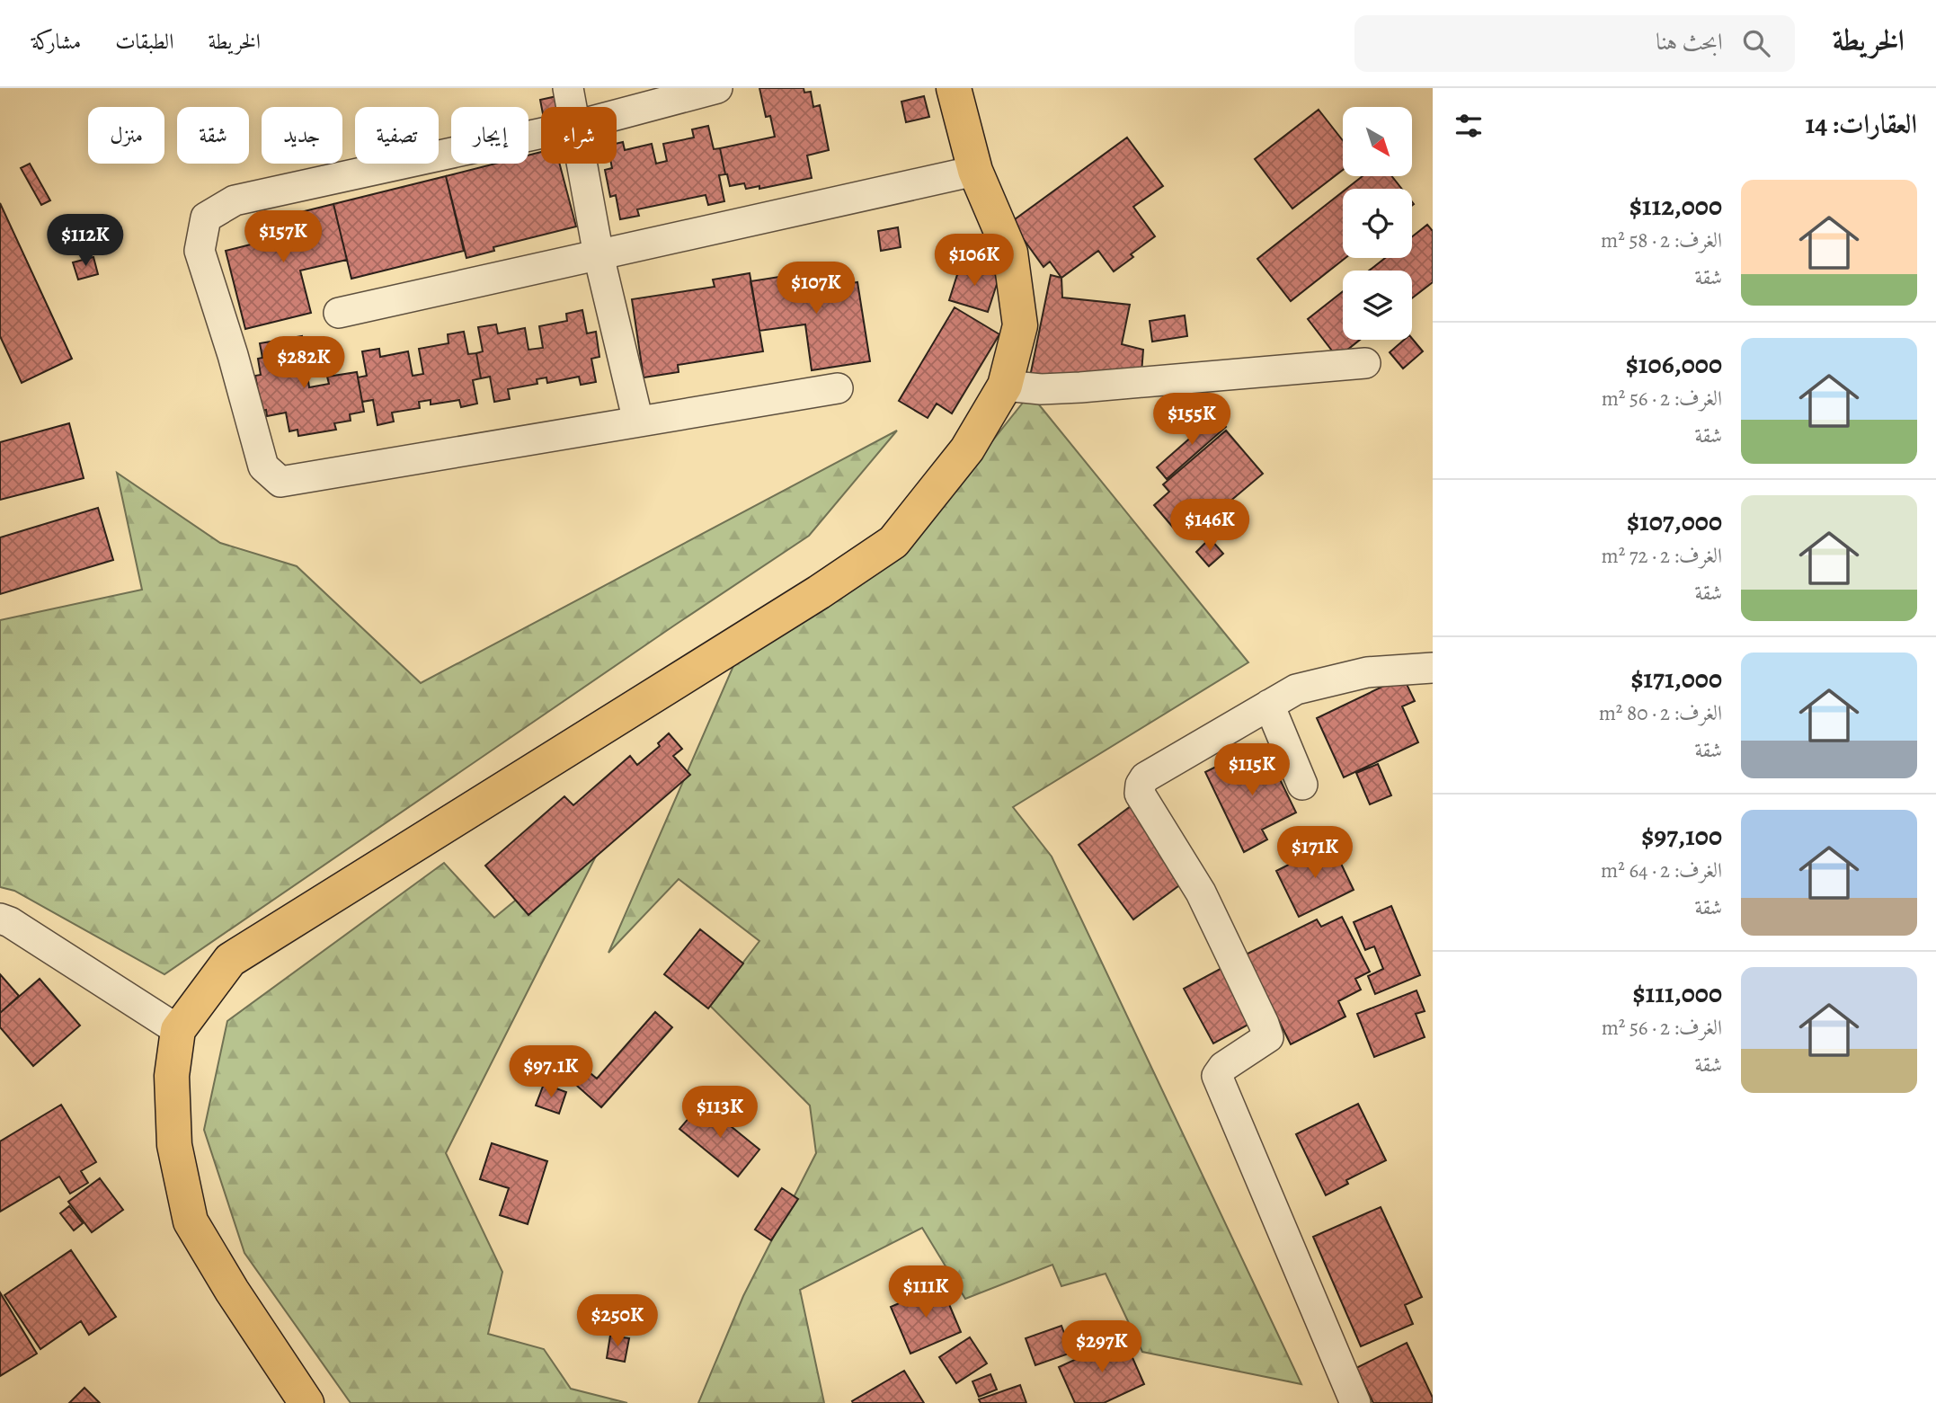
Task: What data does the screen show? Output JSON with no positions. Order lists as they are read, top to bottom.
{
  "north": "bottom right",
  "page": {
    "header": "الخريطة",
    "search": "ابحث هنا",
    "nav": ["الخريطة", "الطبقات", "مشاركة"],
    "heading": "العقارات: 14",
    "chip": [
      "شراء",
      "إيجار",
      "تصفية",
      "جديد",
      "شقة",
      "منزل"
    ],
    "list": [
      {
        "name": "$112,000",
        "note": "الغرف: 2 · 58 m² · شقة"
      },
      {
        "name": "$106,000",
        "note": "الغرف: 2 · 56 m² · شقة"
      },
      {
        "name": "$107,000",
        "note": "الغرف: 2 · 72 m² · شقة"
      },
      {
        "name": "$171,000",
        "note": "الغرف: 2 · 80 m² · شقة"
      },
      {
        "name": "$97,100",
        "note": "الغرف: 2 · 64 m² · شقة"
      },
      {
        "name": "$111,000",
        "note": "الغرف: 2 · 56 m² · شقة"
      }
    ],
    "price": [
      "$157K",
      "$112K",
      "$106K",
      "$107K",
      "$282K",
      "$155K",
      "$146K",
      "$115K",
      "$171K",
      "$97.1K",
      "$113K",
      "$111K",
      "$250K",
      "$297K"
    ]
  }
}
